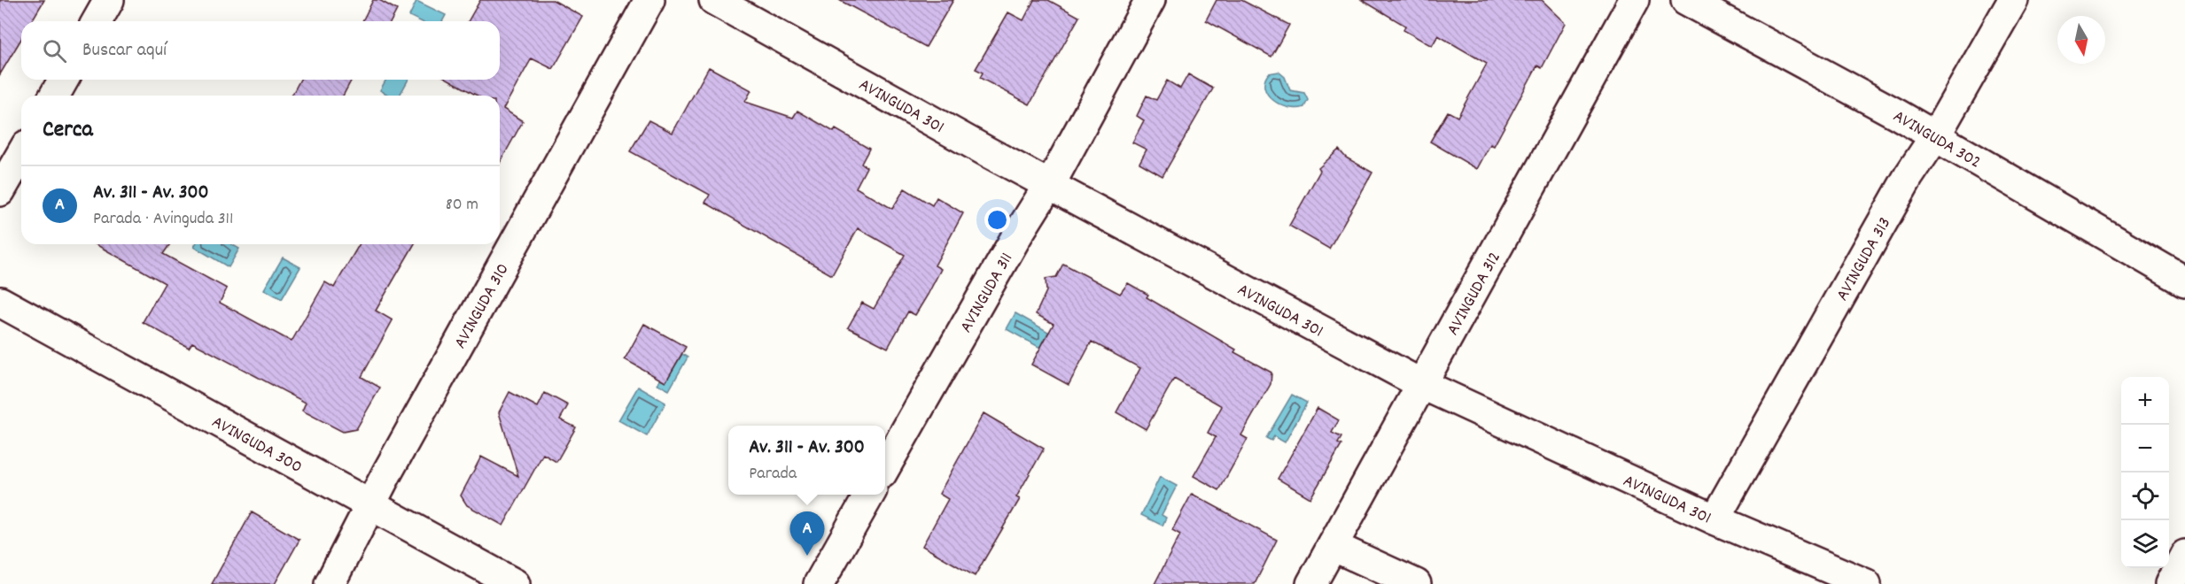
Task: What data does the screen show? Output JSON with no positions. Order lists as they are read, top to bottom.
{
  "streets": {
    "street": [
      "AVINGUDA 301",
      "AVINGUDA 302",
      "AVINGUDA 313",
      "AVINGUDA 311",
      "AVINGUDA 312",
      "AVINGUDA 310",
      "AVINGUDA 300"
    ]
  },
  "crossings": [
    ["AVINGUDA 301", "AVINGUDA 313"],
    ["AVINGUDA 301", "AVINGUDA 311"],
    ["AVINGUDA 301", "AVINGUDA 312"],
    ["AVINGUDA 302", "AVINGUDA 313"],
    ["AVINGUDA 310", "AVINGUDA 300"]
  ],
  "north": "bottom",
  "page": {
    "search": "Buscar aquí",
    "heading": "Cerca",
    "list": [
      {
        "mark": "A",
        "name": "Av. 311 - Av. 300",
        "note": "Parada · Avinguda 311",
        "value": "80 m"
      }
    ],
    "map_buttons": ["+", "−"],
    "popup": ["Av. 311 - Av. 300", "Parada"],
    "pins": "A"
  }
}
